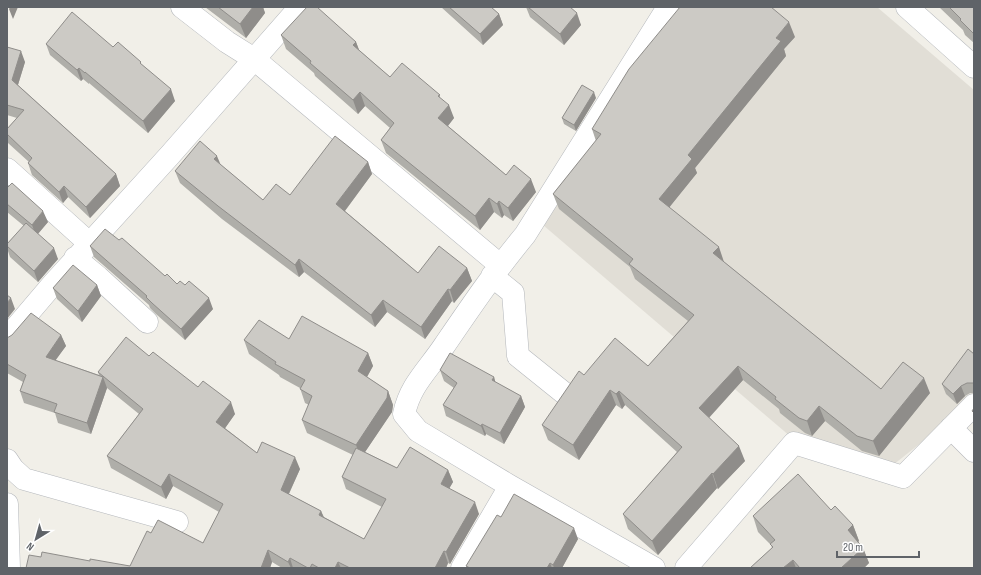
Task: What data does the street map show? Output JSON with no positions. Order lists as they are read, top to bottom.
{
  "scale_bar": "20 m",
  "north": "bottom left"
}
